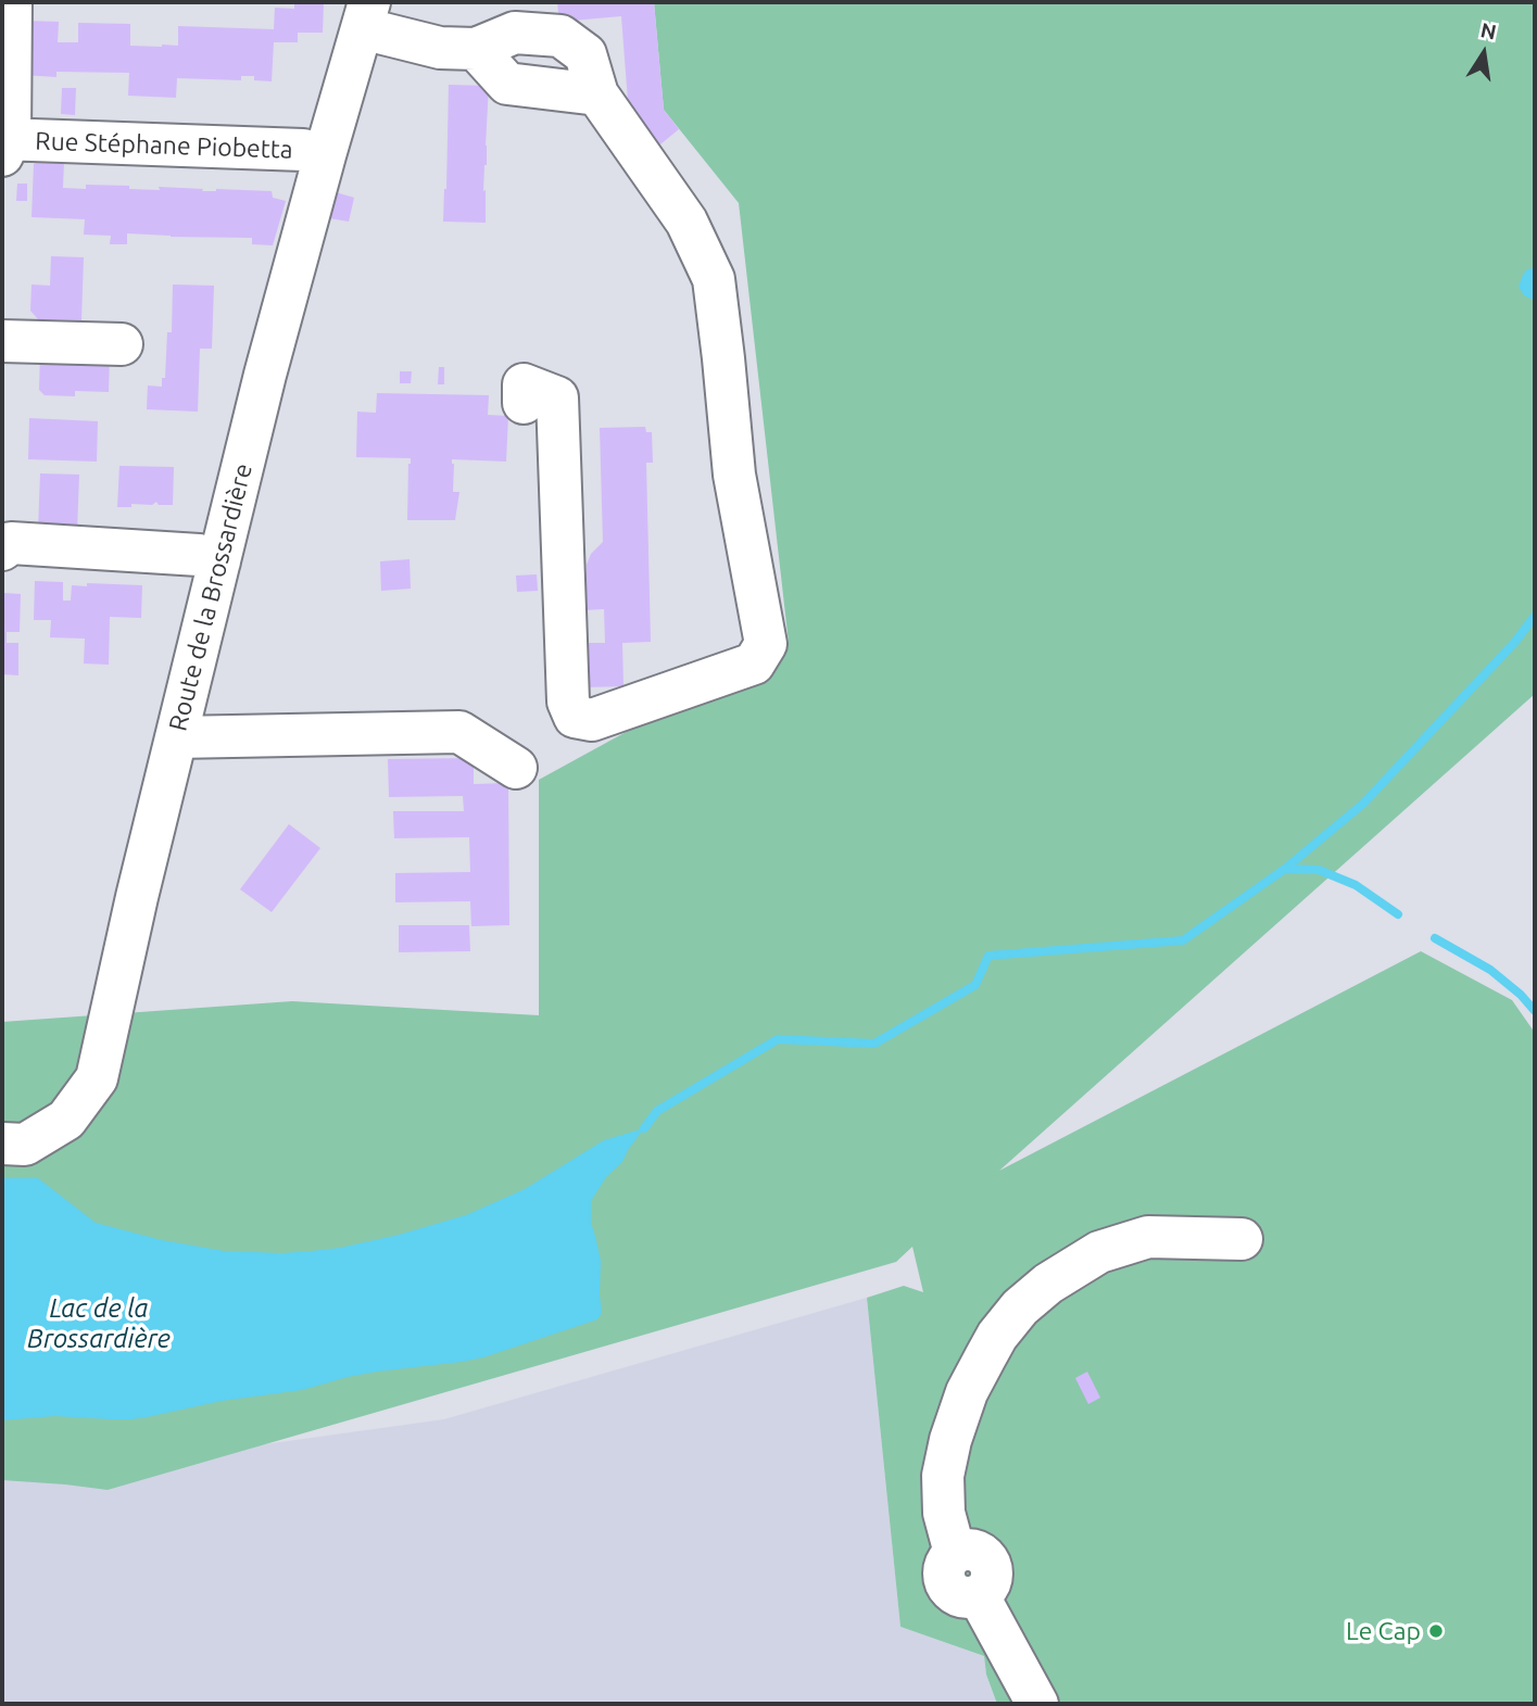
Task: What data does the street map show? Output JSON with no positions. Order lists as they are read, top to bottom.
{
  "streets": {
    "street": ["Rue Stéphane Piobetta", "Route de la Brossardière"]
  },
  "crossings": [
    ["Rue Stéphane Piobetta", "Route de la Brossardière"]
  ],
  "water": ["Lac de la Brossardière"],
  "places": ["Le Cap"],
  "north": "top"
}
